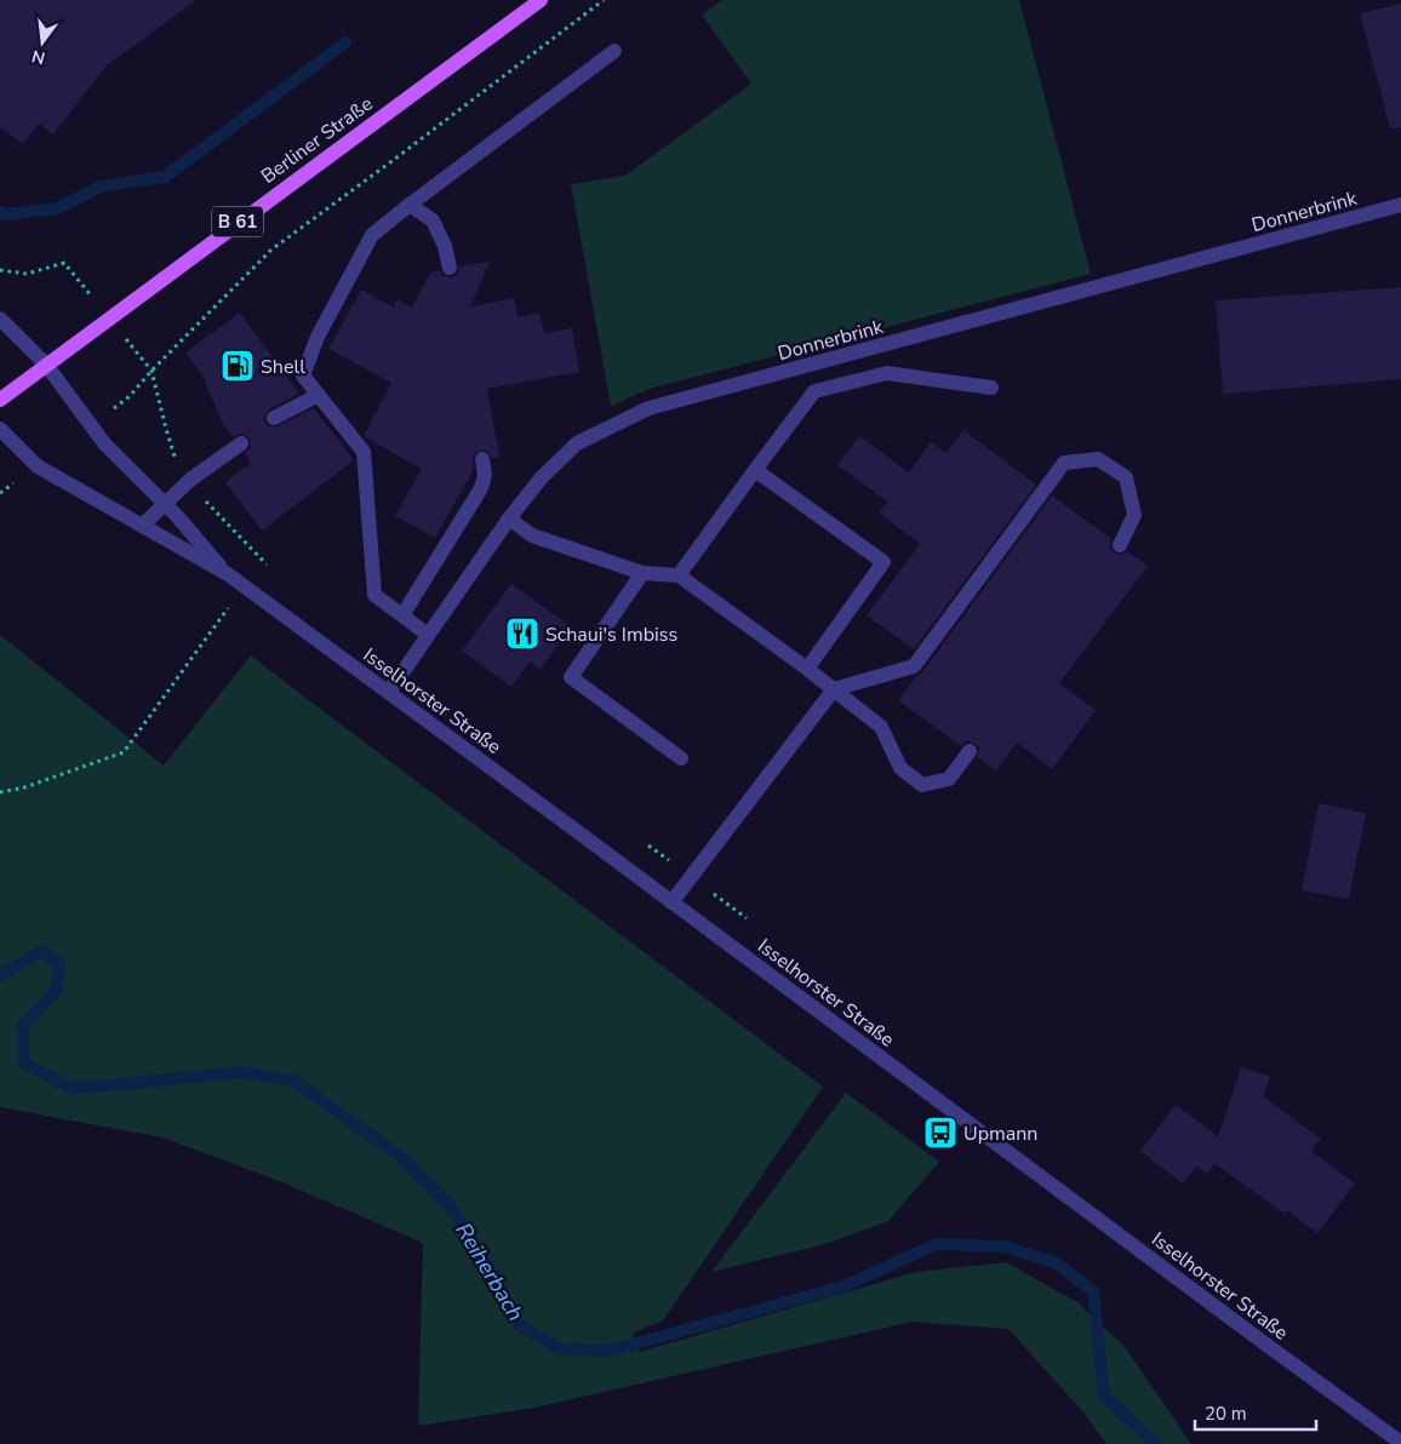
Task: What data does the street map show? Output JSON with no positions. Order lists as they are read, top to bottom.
{
  "streets": {
    "main road": ["Berliner Straße", "B 61"],
    "street": ["Donnerbrink", "Isselhorster Straße"]
  },
  "crossings": [
    ["Berliner Straße", "Isselhorster Straße"],
    ["Donnerbrink", "Isselhorster Straße"]
  ],
  "water": ["Reiherbach"],
  "places": {
    "fuel station": ["Shell"],
    "restaurant": ["Schaui's Imbiss"],
    "bus stop": ["Upmann"]
  },
  "scale_bar": "20 m",
  "north": "bottom"
}
